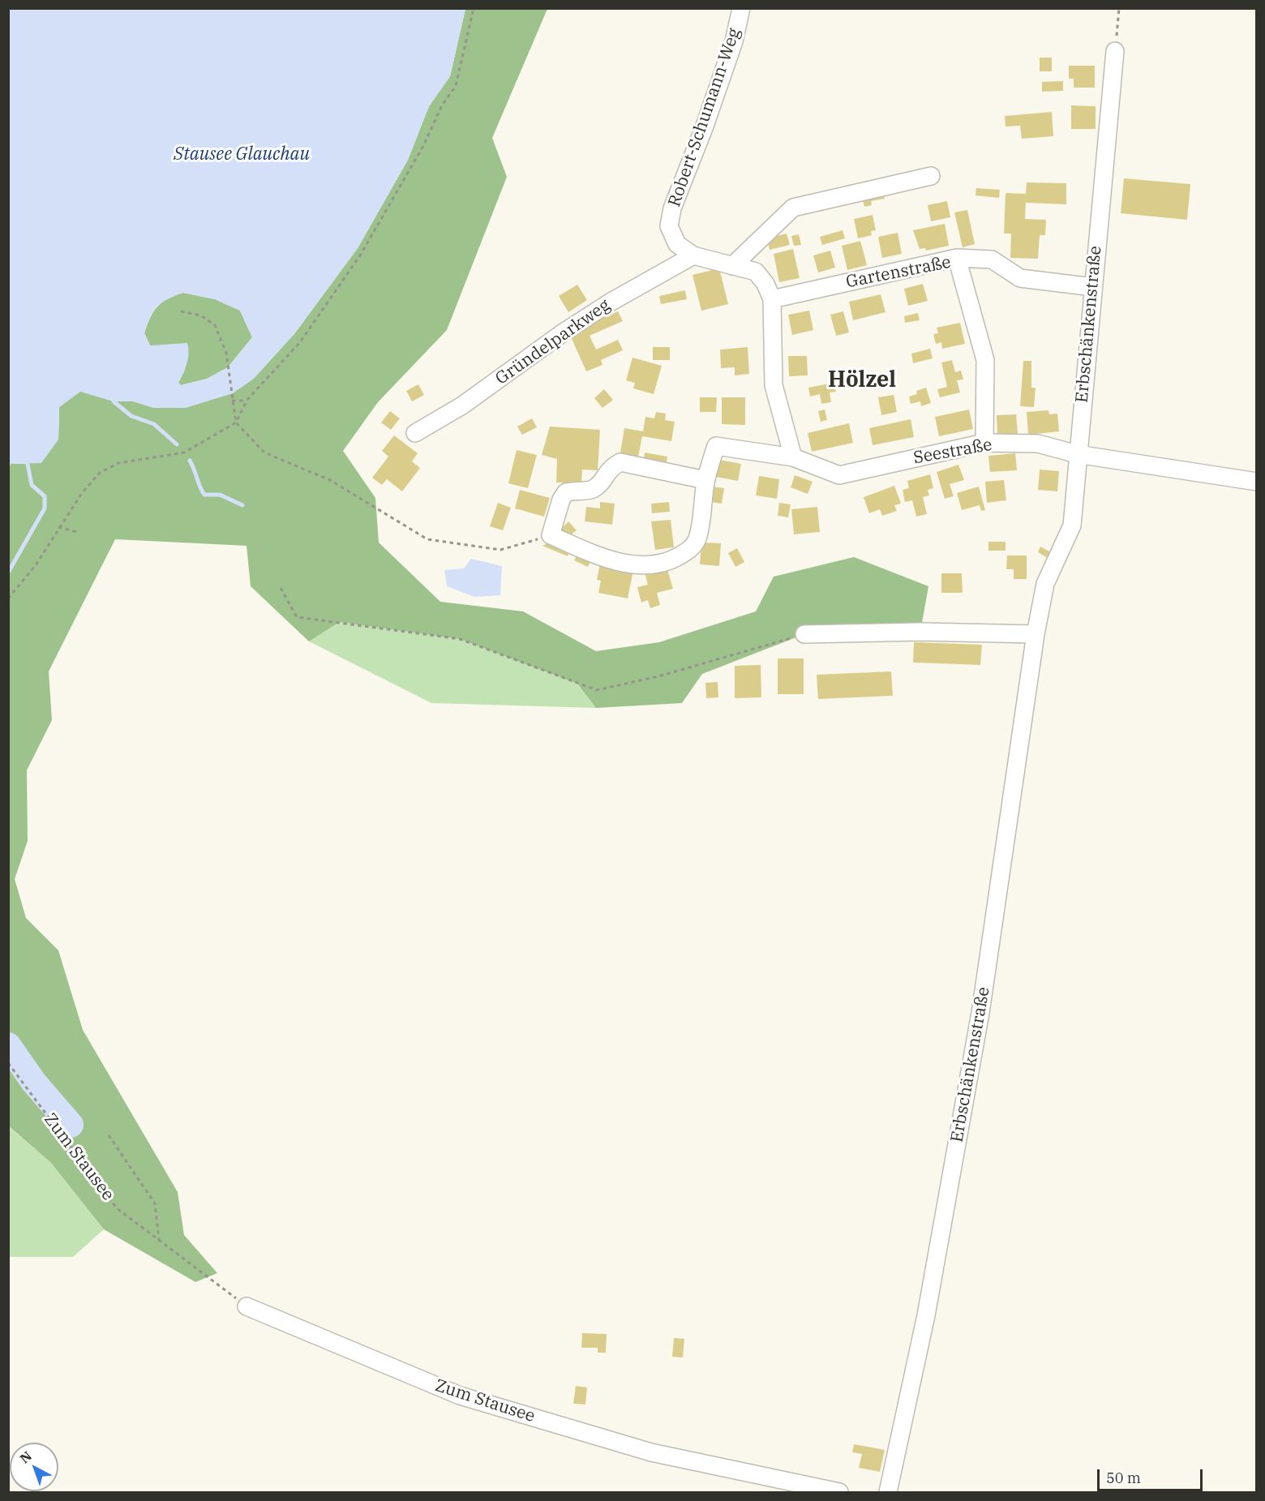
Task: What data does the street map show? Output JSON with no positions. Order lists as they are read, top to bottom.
{
  "streets": {
    "street": [
      "Robert-Schumann-Weg",
      "Gartenstraße",
      "Erbschänkenstraße",
      "Gründelparkweg",
      "Seestraße",
      "Zum Stausee"
    ]
  },
  "crossings": [
    ["Robert-Schumann-Weg", "Gründelparkweg"],
    ["Gartenstraße", "Seestraße"],
    ["Erbschänkenstraße", "Seestraße"]
  ],
  "districts": ["Hölzel"],
  "water": ["Stausee Glauchau"],
  "scale_bar": "50 m",
  "north": "top left"
}
